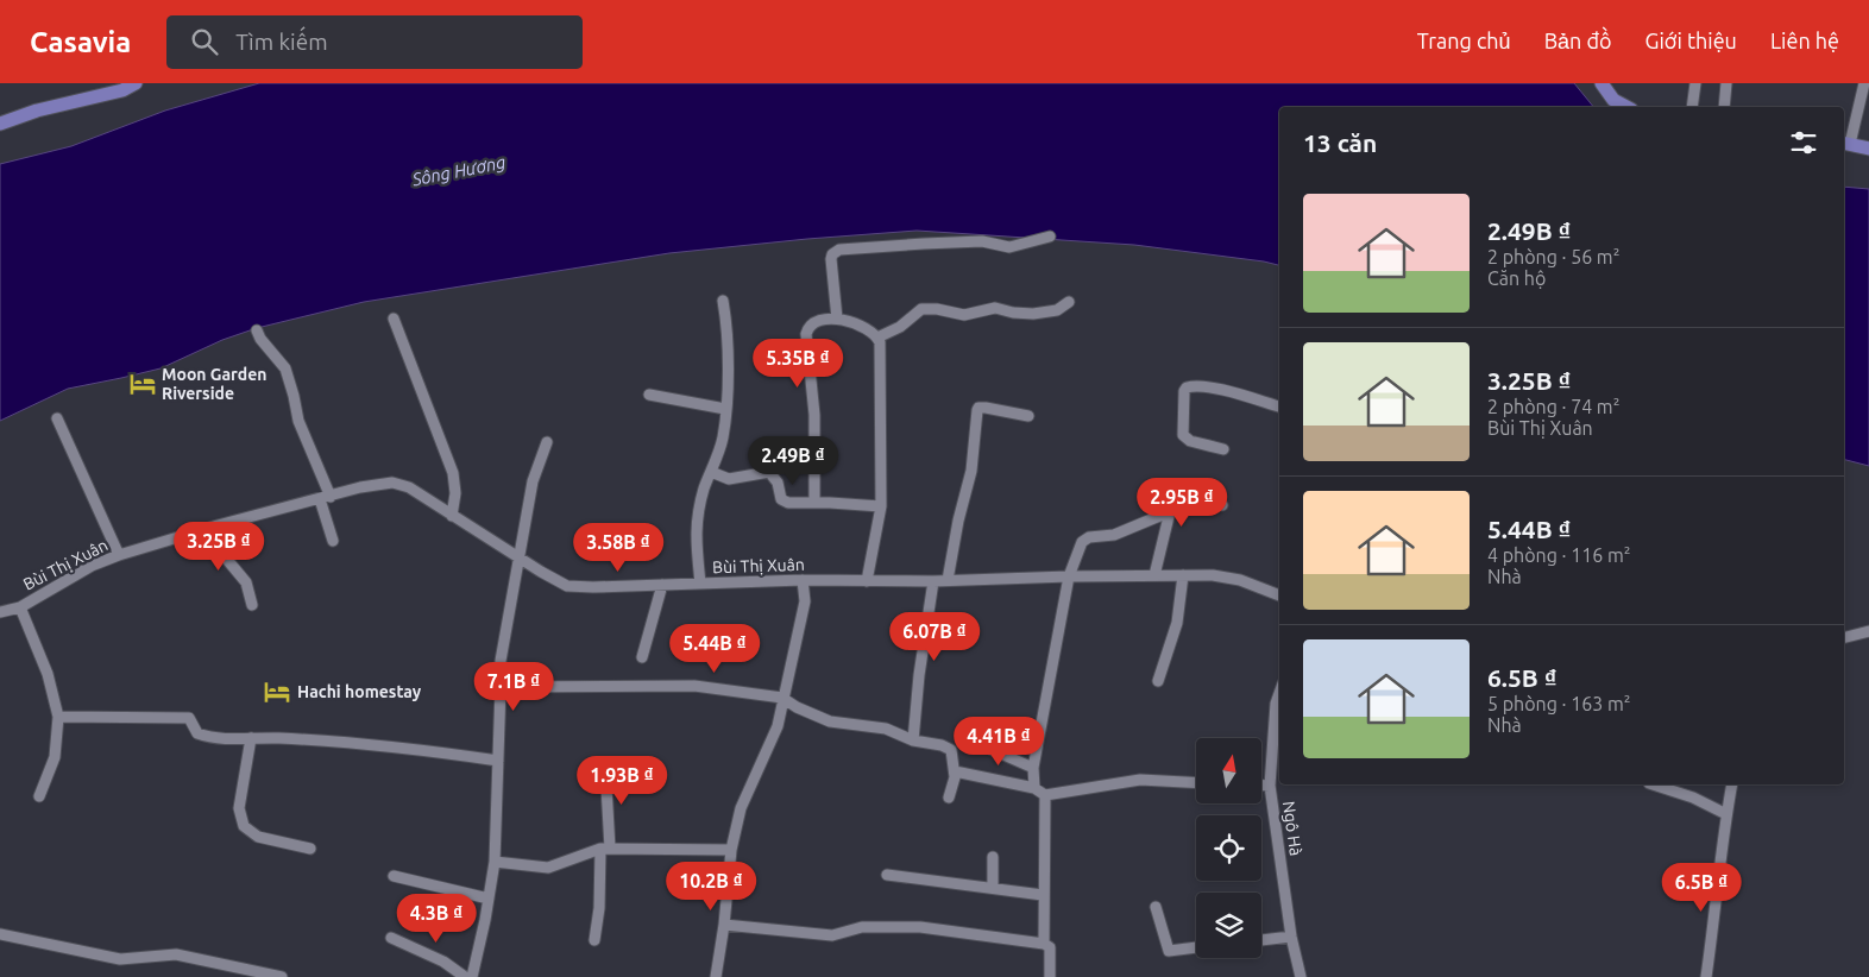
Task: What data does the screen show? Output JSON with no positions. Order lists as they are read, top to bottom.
{
  "streets": {
    "street": ["Bùi Thị Xuân", "Ngô Hà"]
  },
  "water": ["Sông Hương"],
  "places": {
    "hotel": ["Moon Garden Riverside", "Hachi homestay"]
  },
  "north": "top",
  "page": {
    "header": "Casavia",
    "search": "Tìm kiếm",
    "nav": [
      "Trang chủ",
      "Bản đồ",
      "Giới thiệu",
      "Liên hệ"
    ],
    "heading": "13 căn",
    "list": [
      {
        "name": "2.49B ₫",
        "note": "2 phòng · 56 m² · Căn hộ"
      },
      {
        "name": "3.25B ₫",
        "note": "2 phòng · 74 m² · Bùi Thị Xuân"
      },
      {
        "name": "5.44B ₫",
        "note": "4 phòng · 116 m² · Nhà"
      },
      {
        "name": "6.5B ₫",
        "note": "5 phòng · 163 m² · Nhà"
      }
    ],
    "price": [
      "5.35B ₫",
      "2.49B ₫",
      "2.95B ₫",
      "3.25B ₫",
      "3.58B ₫",
      "6.07B ₫",
      "5.44B ₫",
      "7.1B ₫",
      "4.41B ₫",
      "1.93B ₫",
      "10.2B ₫",
      "6.5B ₫",
      "4.3B ₫"
    ]
  }
}
